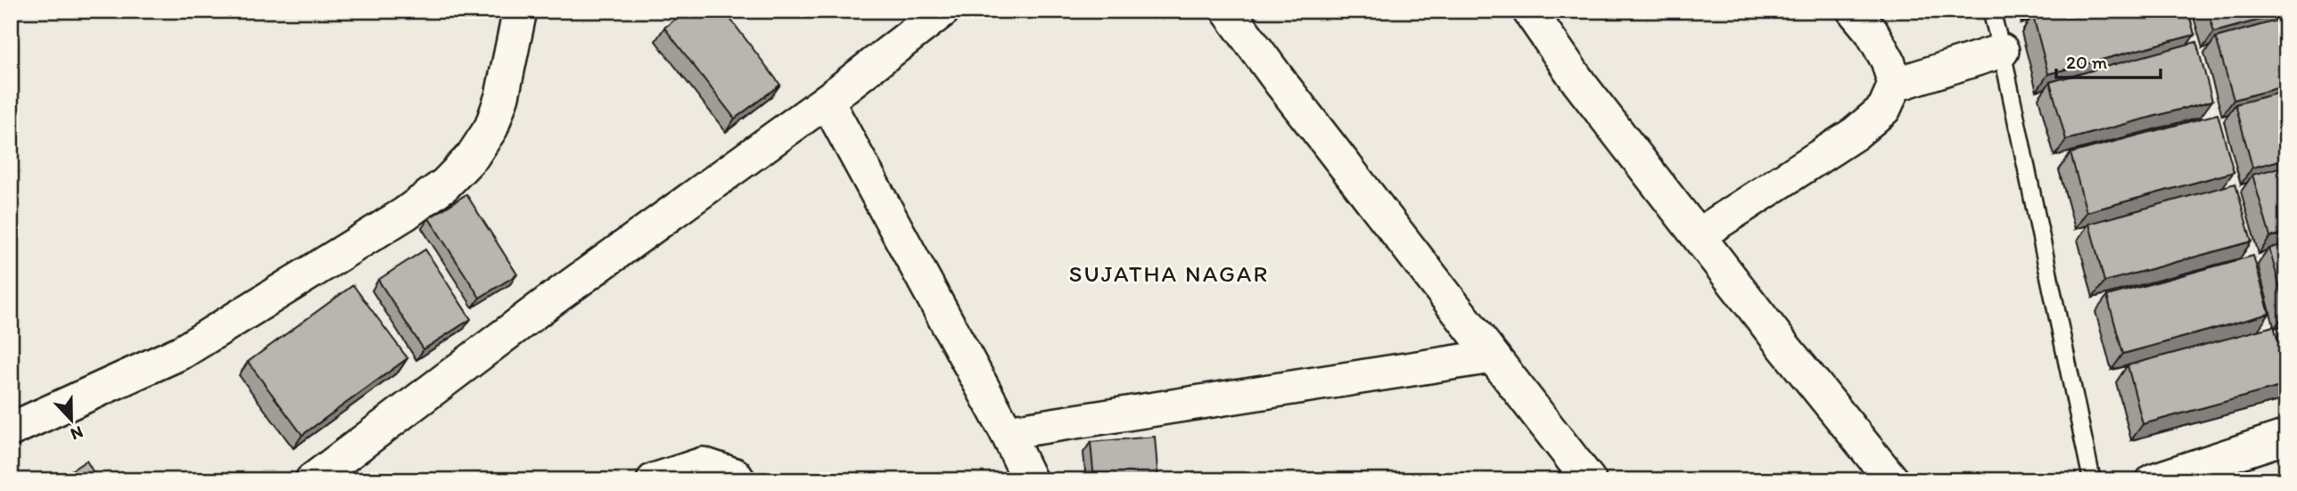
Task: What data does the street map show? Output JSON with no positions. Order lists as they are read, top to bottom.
{
  "districts": ["SUJATHA NAGAR"],
  "scale_bar": "20 m",
  "north": "bottom"
}
